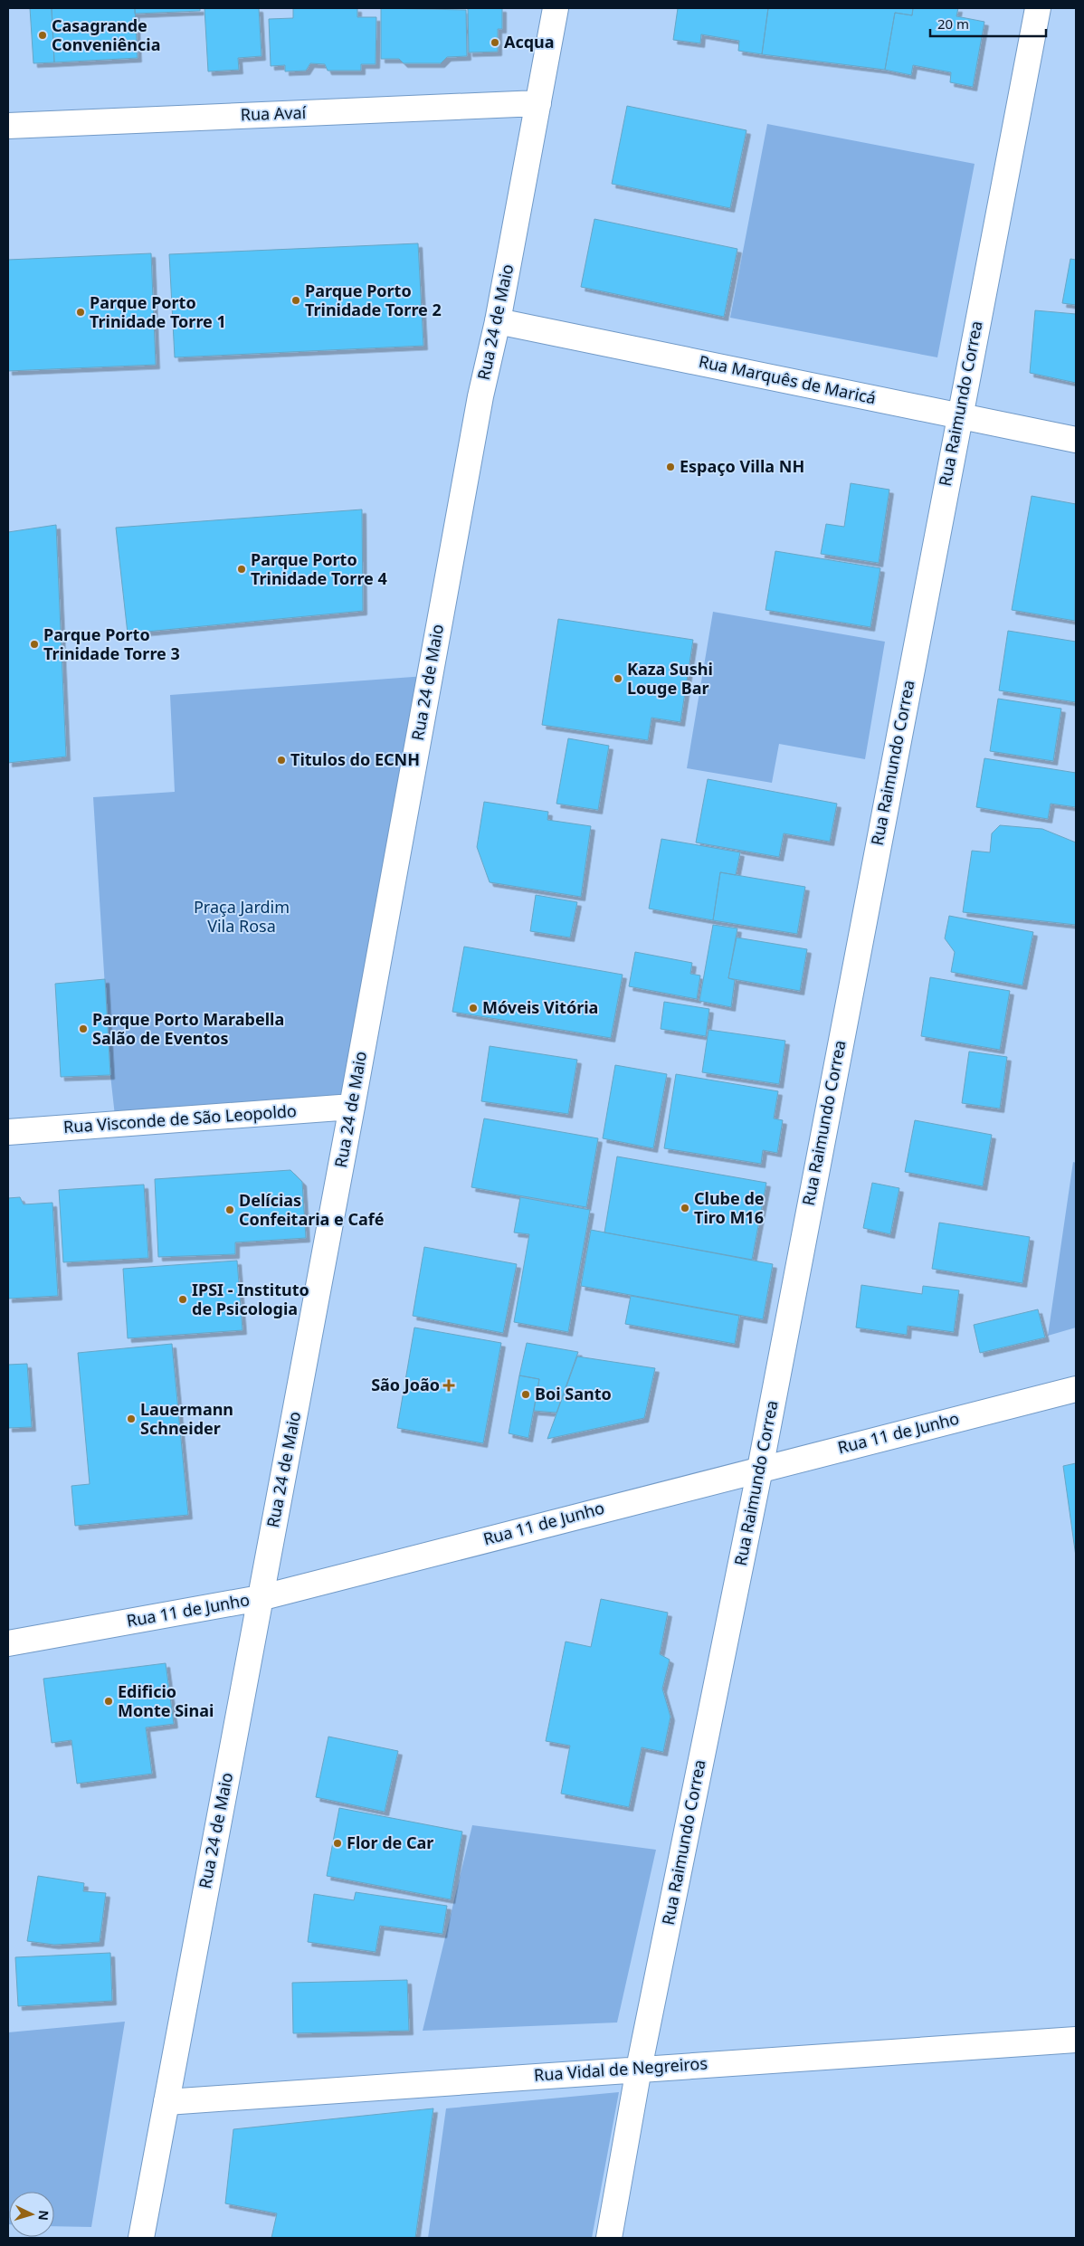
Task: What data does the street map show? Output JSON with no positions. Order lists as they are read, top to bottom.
{
  "streets": {
    "street": [
      "Rua Avaí",
      "Rua 24 de Maio",
      "Rua Marquês de Maricá",
      "Rua Raimundo Correa",
      "Rua Visconde de São Leopoldo",
      "Rua 11 de Junho",
      "Rua Vidal de Negreiros"
    ]
  },
  "crossings": [
    ["Rua Avaí", "Rua 24 de Maio"],
    ["Rua 24 de Maio", "Rua Marquês de Maricá"],
    ["Rua 24 de Maio", "Rua Visconde de São Leopoldo"],
    ["Rua 24 de Maio", "Rua 11 de Junho"],
    ["Rua 24 de Maio", "Rua Vidal de Negreiros"],
    ["Rua Marquês de Maricá", "Rua Raimundo Correa"],
    ["Rua Raimundo Correa", "Rua 11 de Junho"],
    ["Rua Raimundo Correa", "Rua Vidal de Negreiros"]
  ],
  "parks": ["Praça Jardim Vila Rosa"],
  "places": {
    "other": [
      "Casagrande Conveniência",
      "Acqua",
      "Parque Porto Trinidade Torre 2",
      "Parque Porto Trinidade Torre 1",
      "Espaço Villa NH",
      "Parque Porto Trinidade Torre 4",
      "Parque Porto Trinidade Torre 3",
      "Kaza Sushi Louge Bar",
      "Titulos do ECNH",
      "Móveis Vitória",
      "Parque Porto Marabella Salão de Eventos",
      "Clube de Tiro M16",
      "Delícias Confeitaria e Café",
      "IPSI - Instituto de Psicologia",
      "Boi Santo",
      "Lauermann Schneider",
      "Edificio Monte Sinai",
      "Flor de Car"
    ],
    "health": ["São João"]
  },
  "scale_bar": "20 m",
  "north": "right"
}
